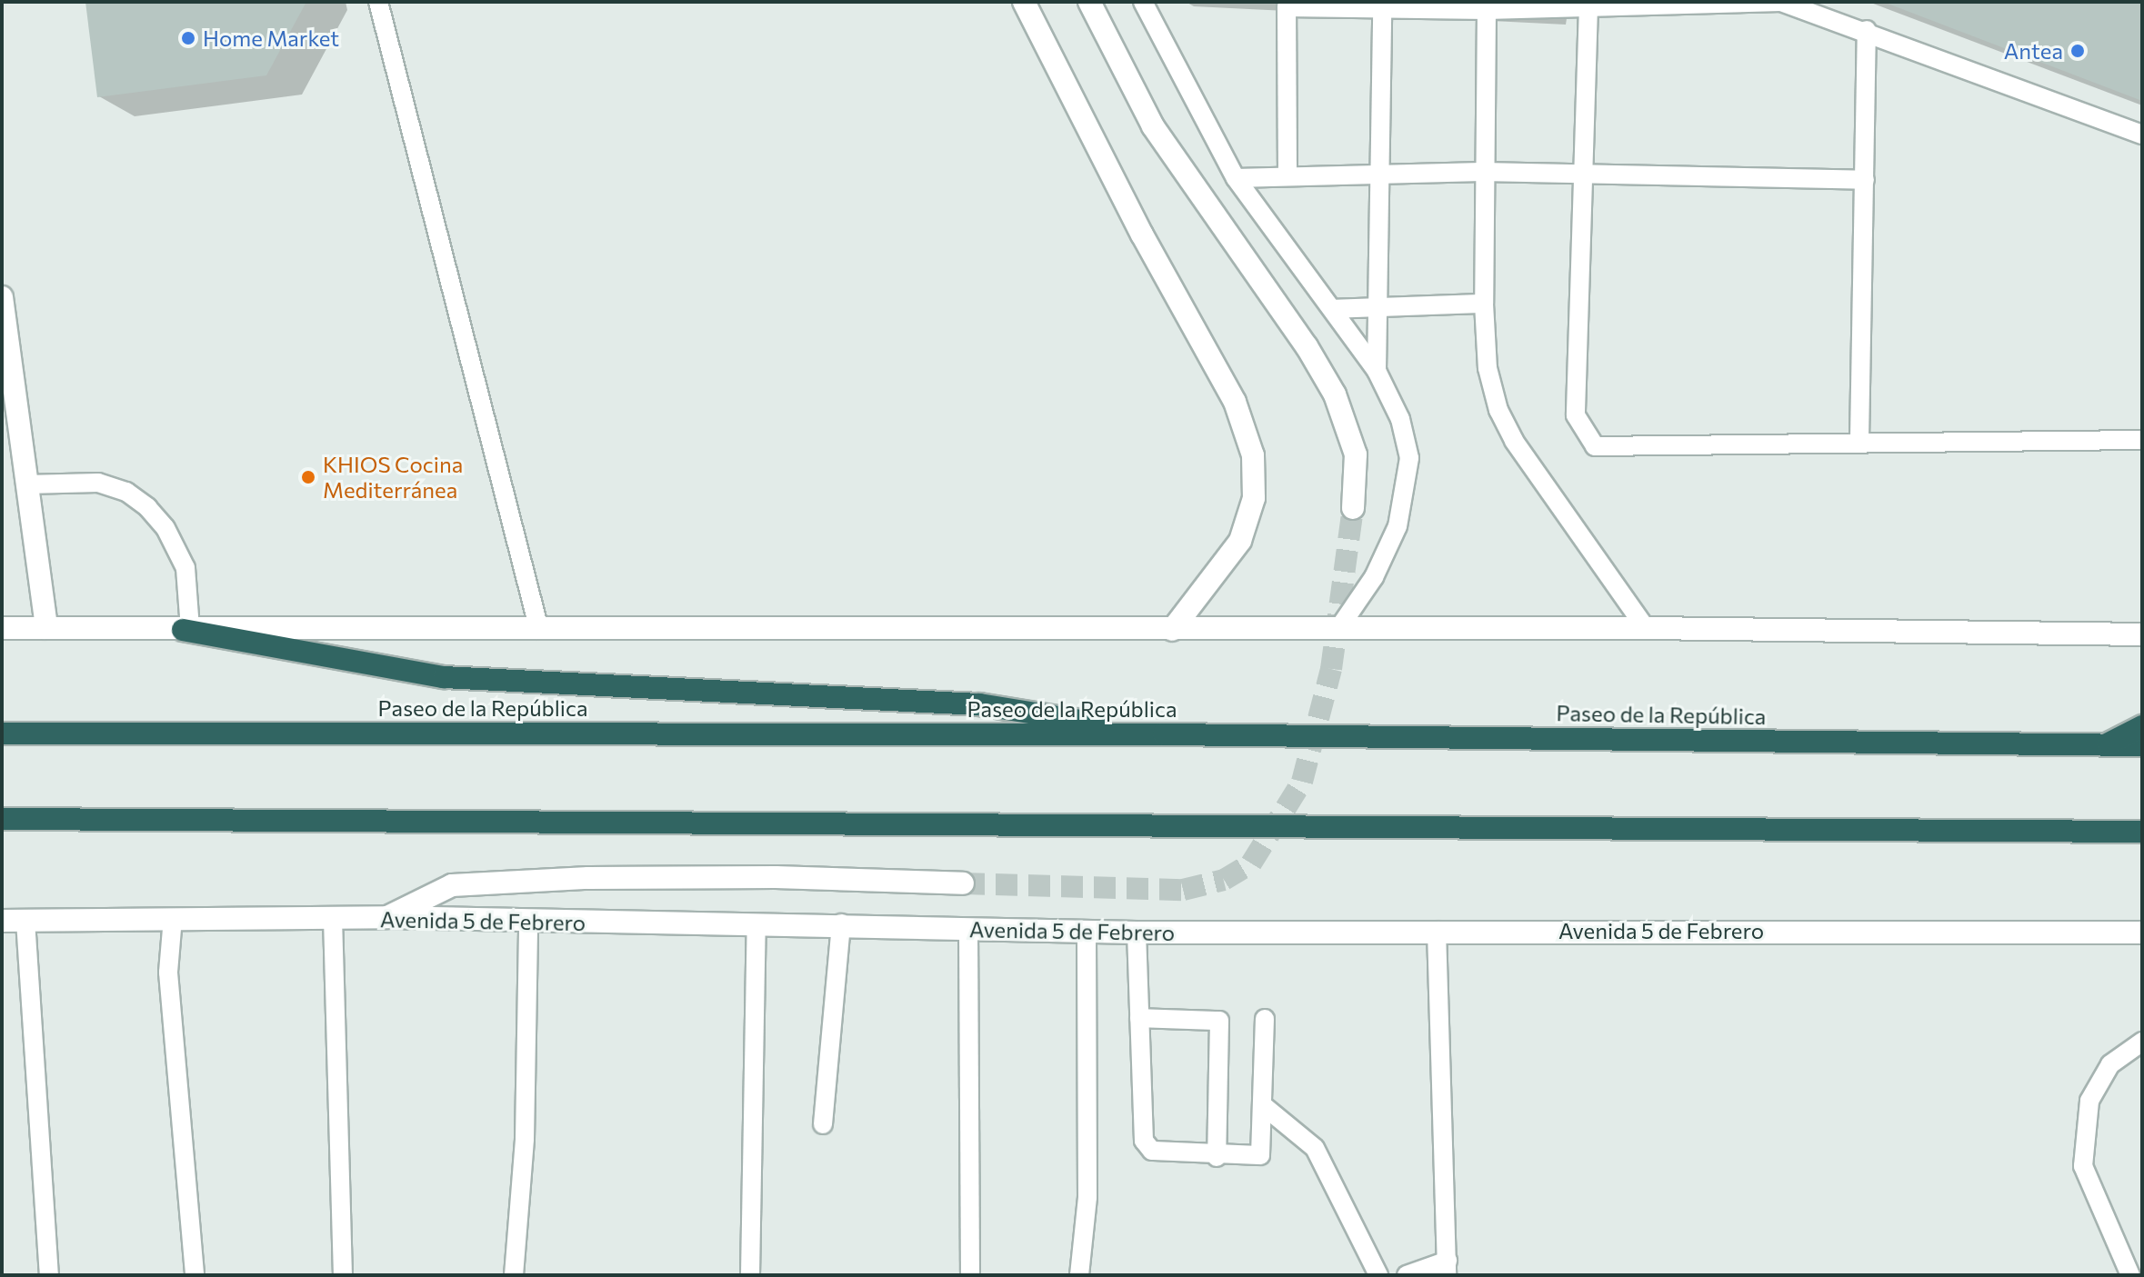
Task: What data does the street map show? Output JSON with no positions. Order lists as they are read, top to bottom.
{
  "streets": {
    "highway": ["Paseo de la República"],
    "main road": ["Avenida 5 de Febrero"]
  },
  "places": ["Home Market", "Antea", "KHIOS Cocina Mediterránea"]
}
